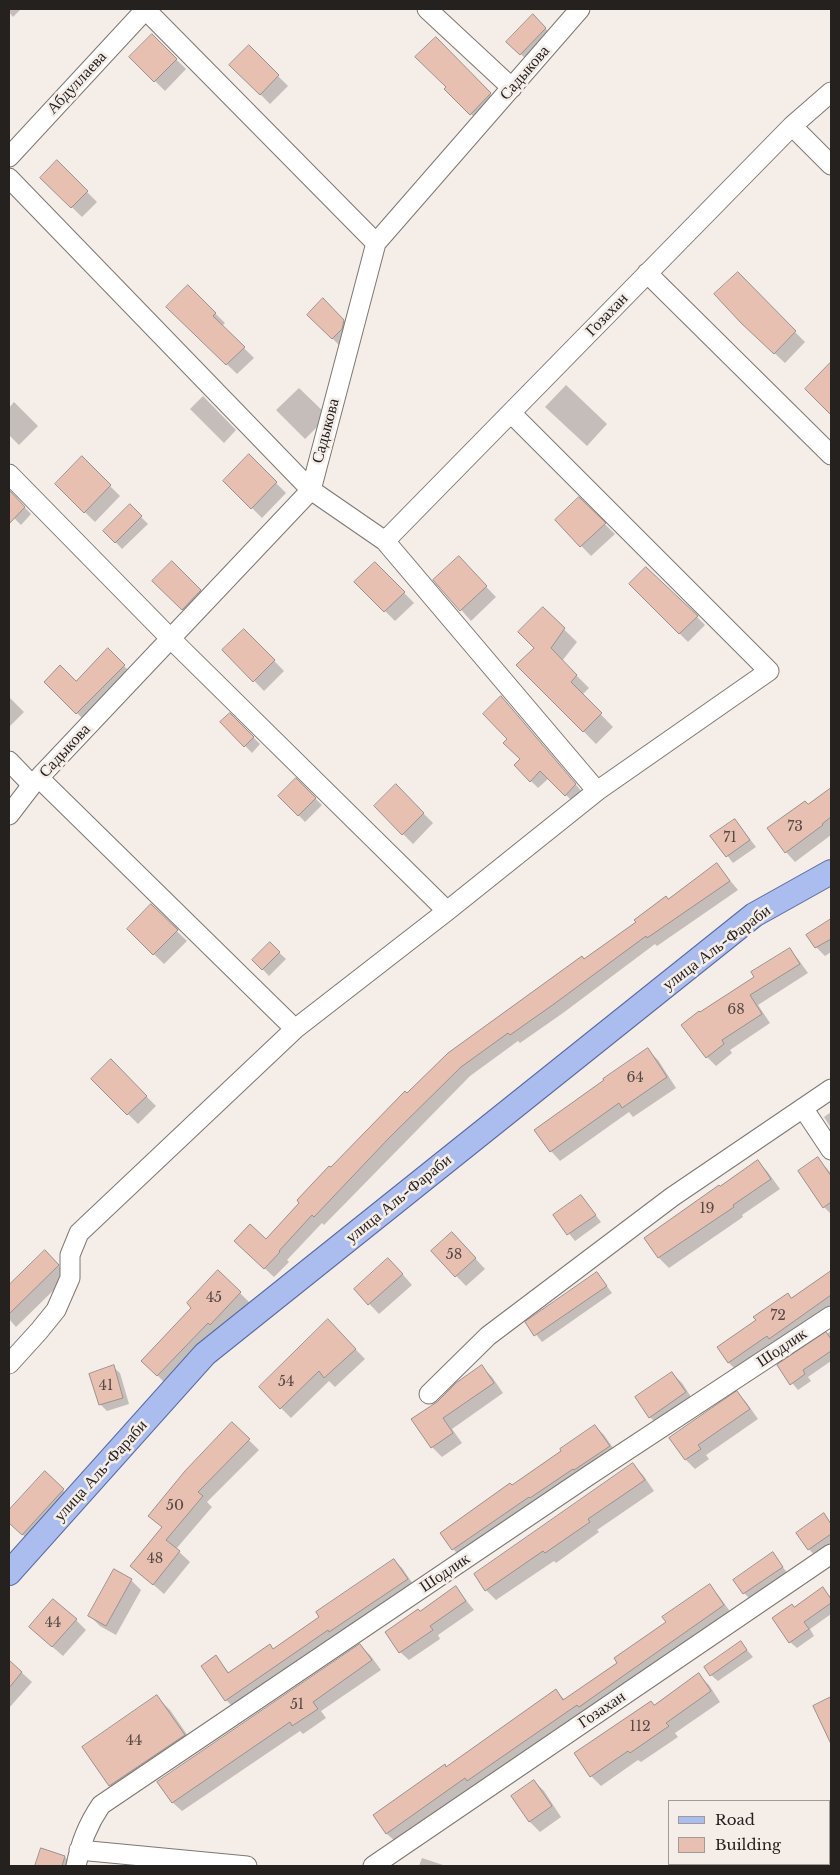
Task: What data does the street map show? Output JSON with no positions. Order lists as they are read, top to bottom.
{
  "streets": {
    "main road": ["улица Аль-Фараби"],
    "street": [
      "Садыкова",
      "Абдуллаева",
      "Гозахан",
      "Шодлик"
    ]
  },
  "house_numbers": [
    "73",
    "71",
    "68",
    "64",
    "19",
    "58",
    "45",
    "72",
    "54",
    "41",
    "50",
    "48",
    "44",
    "51",
    "112",
    "44"
  ],
  "legend": ["Road", "Building"]
}
